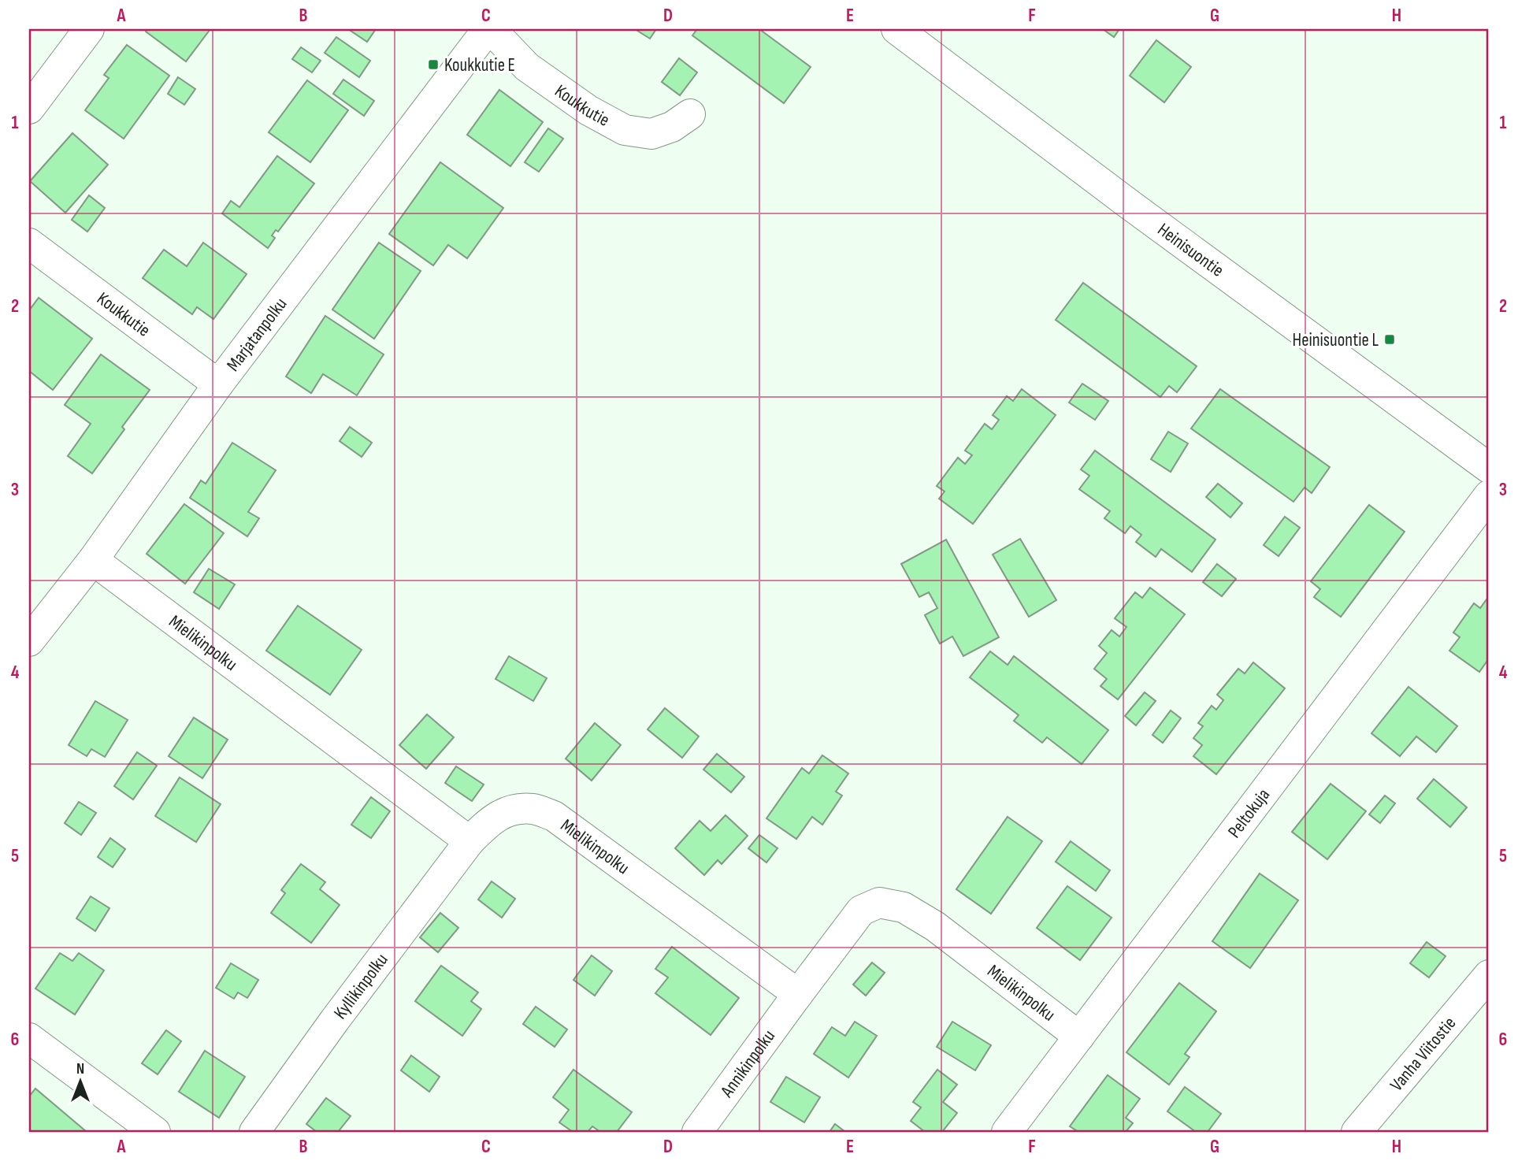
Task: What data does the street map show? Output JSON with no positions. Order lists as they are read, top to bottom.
{
  "streets": {
    "street": [
      "Koukkutie",
      "Heinisuontie",
      "Marjatanpolku",
      "Mielikinpolku",
      "Peltokuja",
      "Kyllikinpolku",
      "Vanha Viitostie",
      "Annikinpolku"
    ]
  },
  "crossings": [
    ["Koukkutie", "Marjatanpolku"],
    ["Marjatanpolku", "Mielikinpolku"],
    ["Mielikinpolku", "Peltokuja"],
    ["Mielikinpolku", "Kyllikinpolku"],
    ["Mielikinpolku", "Annikinpolku"]
  ],
  "places": {
    "transit": ["Koukkutie E", "Heinisuontie L"]
  },
  "north": "top",
  "grid": {
    "columns": [
      "A",
      "B",
      "C",
      "D",
      "E",
      "F",
      "G",
      "H"
    ],
    "rows": [
      "1",
      "2",
      "3",
      "4",
      "5",
      "6"
    ]
  }
}
